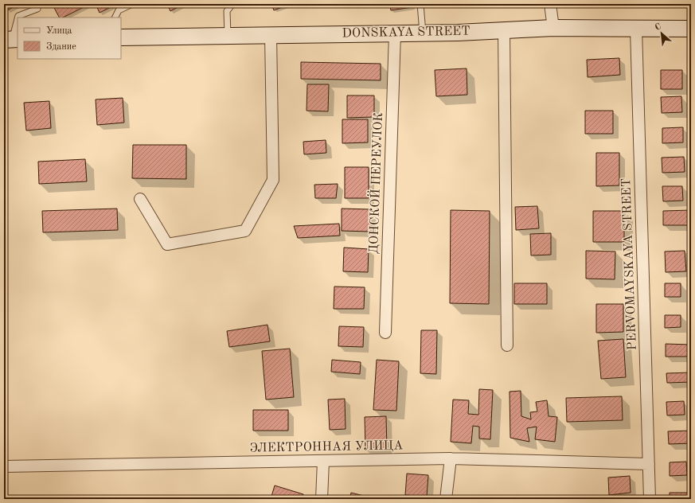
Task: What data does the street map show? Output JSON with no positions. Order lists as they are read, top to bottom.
{
  "streets": {
    "street": [
      "DONSKAYA STREET",
      "ДОНСКОЙ ПЕРЕУЛОК",
      "PERVOMAYSKAYA STREET",
      "ЭЛЕКТРОННАЯ УЛИЦА"
    ]
  },
  "crossings": [
    ["DONSKAYA STREET", "ДОНСКОЙ ПЕРЕУЛОК"],
    ["DONSKAYA STREET", "PERVOMAYSKAYA STREET"],
    ["PERVOMAYSKAYA STREET", "ЭЛЕКТРОННАЯ УЛИЦА"]
  ],
  "legend": ["Улица", "Здание"],
  "north": "top left"
}
